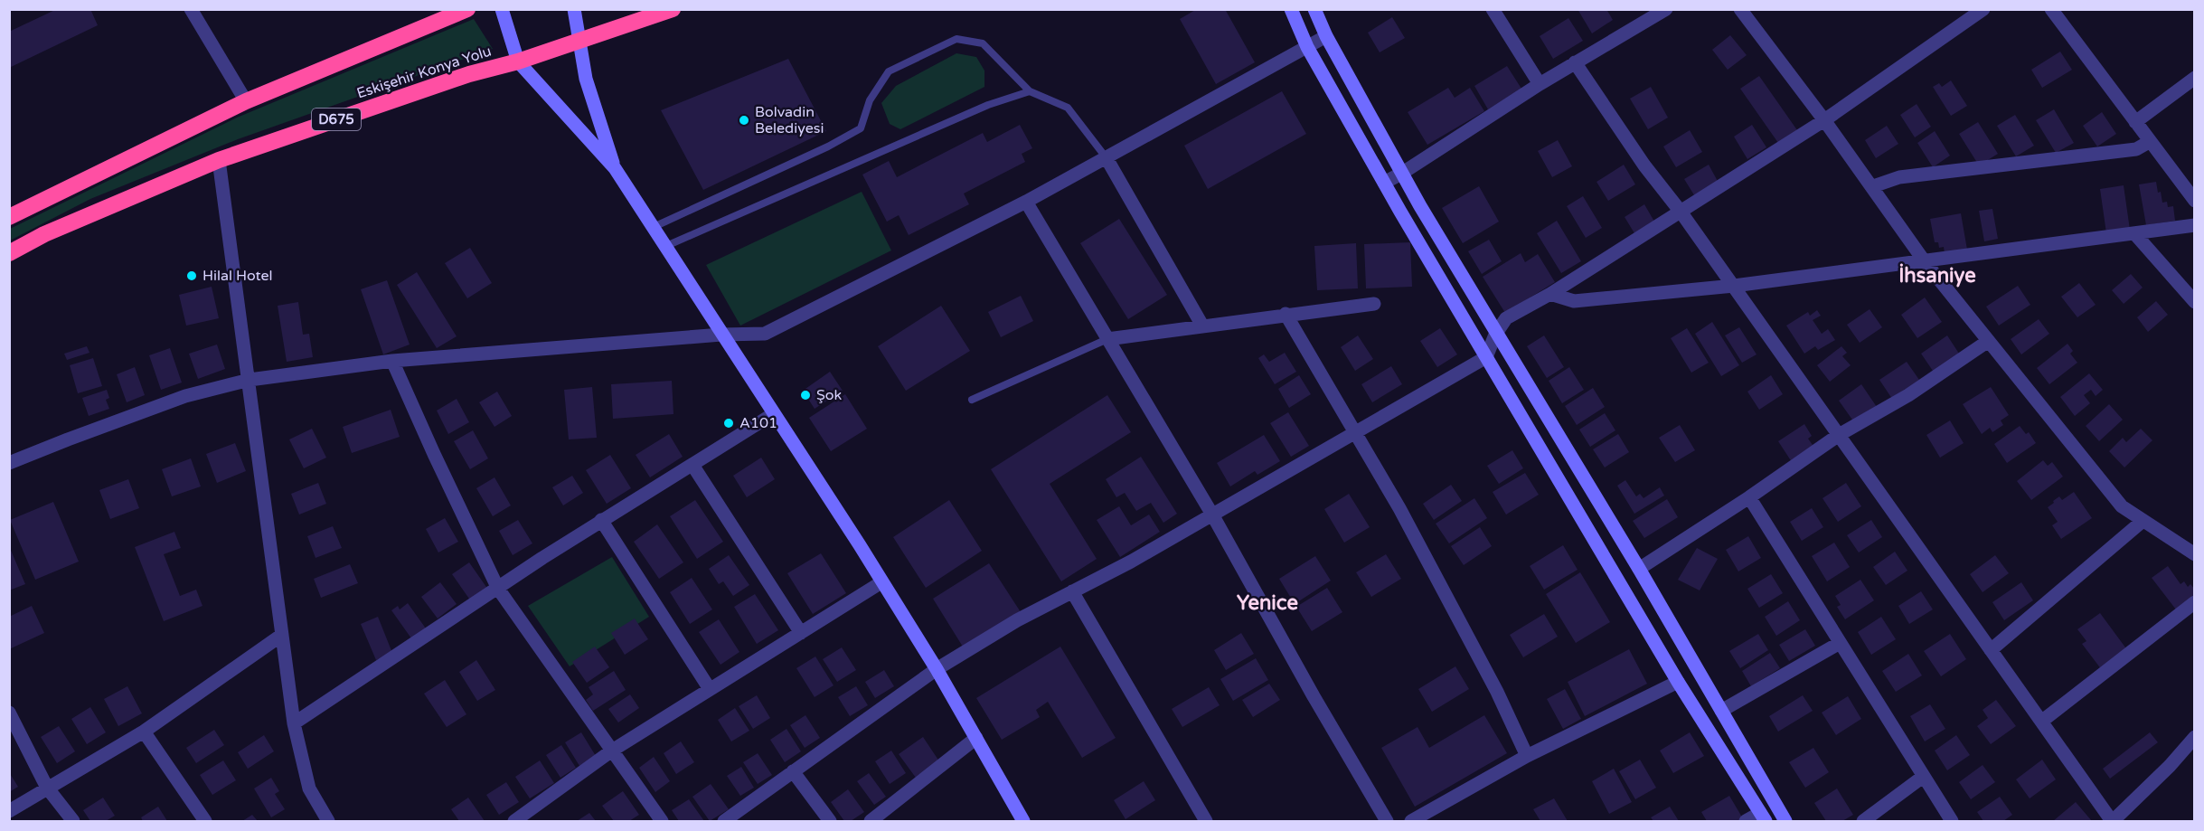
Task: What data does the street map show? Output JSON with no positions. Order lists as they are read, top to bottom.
{
  "streets": {
    "highway": ["Eskişehir Konya Yolu", "D675"]
  },
  "districts": ["İhsaniye", "Yenice"],
  "places": [
    "Bolvadin Belediyesi",
    "Hilal Hotel",
    "Şok",
    "A101"
  ]
}
